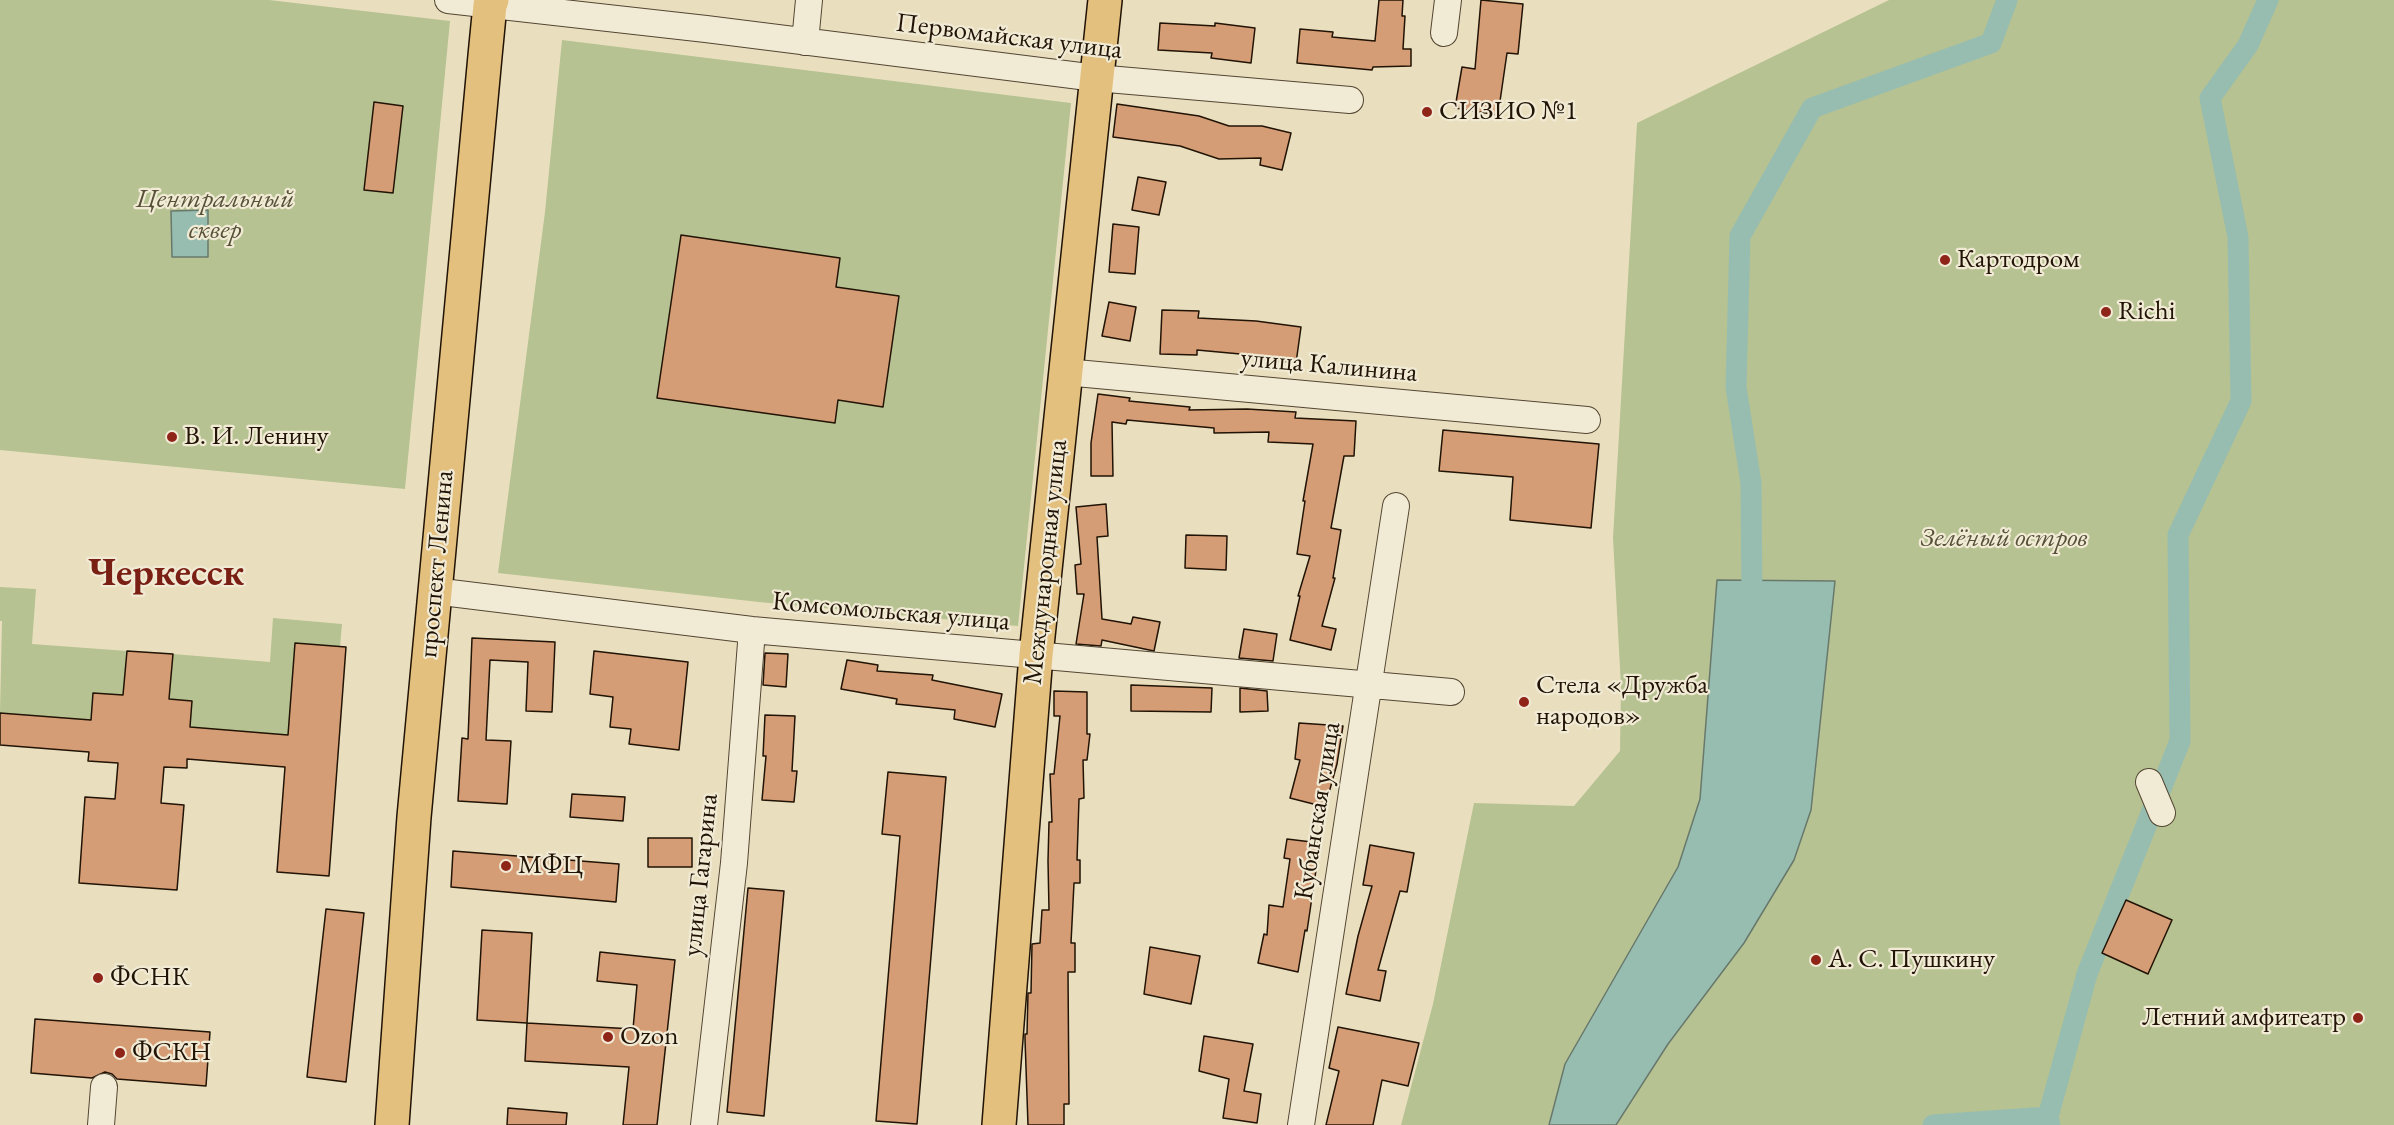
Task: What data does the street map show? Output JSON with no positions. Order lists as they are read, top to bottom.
{
  "streets": {
    "main road": ["Международная улица", "проспект Ленина"],
    "street": [
      "Первомайская улица",
      "улица Калинина",
      "Комсомольская улица",
      "Кубанская улица",
      "улица Гагарина"
    ]
  },
  "crossings": [
    ["Первомайская улица", "Международная улица"],
    ["Первомайская улица", "проспект Ленина"],
    ["улица Калинина", "Международная улица"],
    ["Международная улица", "Комсомольская улица"],
    ["проспект Ленина", "Комсомольская улица"],
    ["Комсомольская улица", "Кубанская улица"],
    ["Комсомольская улица", "улица Гагарина"]
  ],
  "districts": ["Черкесск"],
  "parks": ["Центральный сквер", "Зелёный остров"],
  "places": [
    "СИЗИО №1",
    "Картодром",
    "Richi",
    "В. И. Ленину",
    "Стела «Дружба народов»",
    "МФЦ",
    "А. С. Пушкину",
    "ФСНК",
    "Летний амфитеатр",
    "Ozon",
    "ФСКН"
  ]
}
